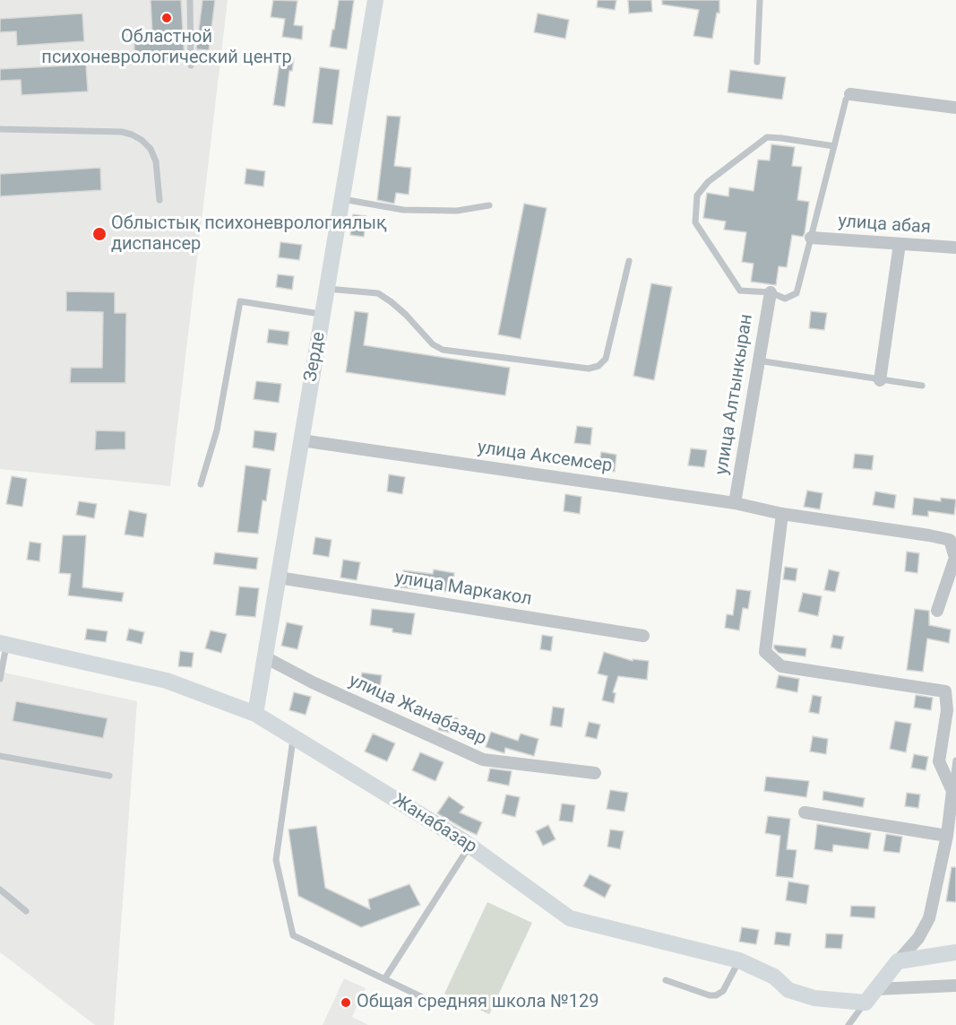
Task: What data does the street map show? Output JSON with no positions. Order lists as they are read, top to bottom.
{
  "streets": {
    "street": [
      "улица абая",
      "Зерде",
      "улица Алтынкыран",
      "улица Аксемсер",
      "улица Маркакол",
      "улица Жанабазар",
      "Жанабазар"
    ]
  },
  "crossings": [
    ["Зерде", "улица Аксемсер"],
    ["Зерде", "улица Маркакол"],
    ["Зерде", "улица Жанабазар"],
    ["Зерде", "Жанабазар"],
    ["улица Алтынкыран", "улица Аксемсер"]
  ],
  "places": ["Областной психоневрологический центр", "Облыстық психоневрологиялық диспансер", "Общая средняя школа №129"]
}
